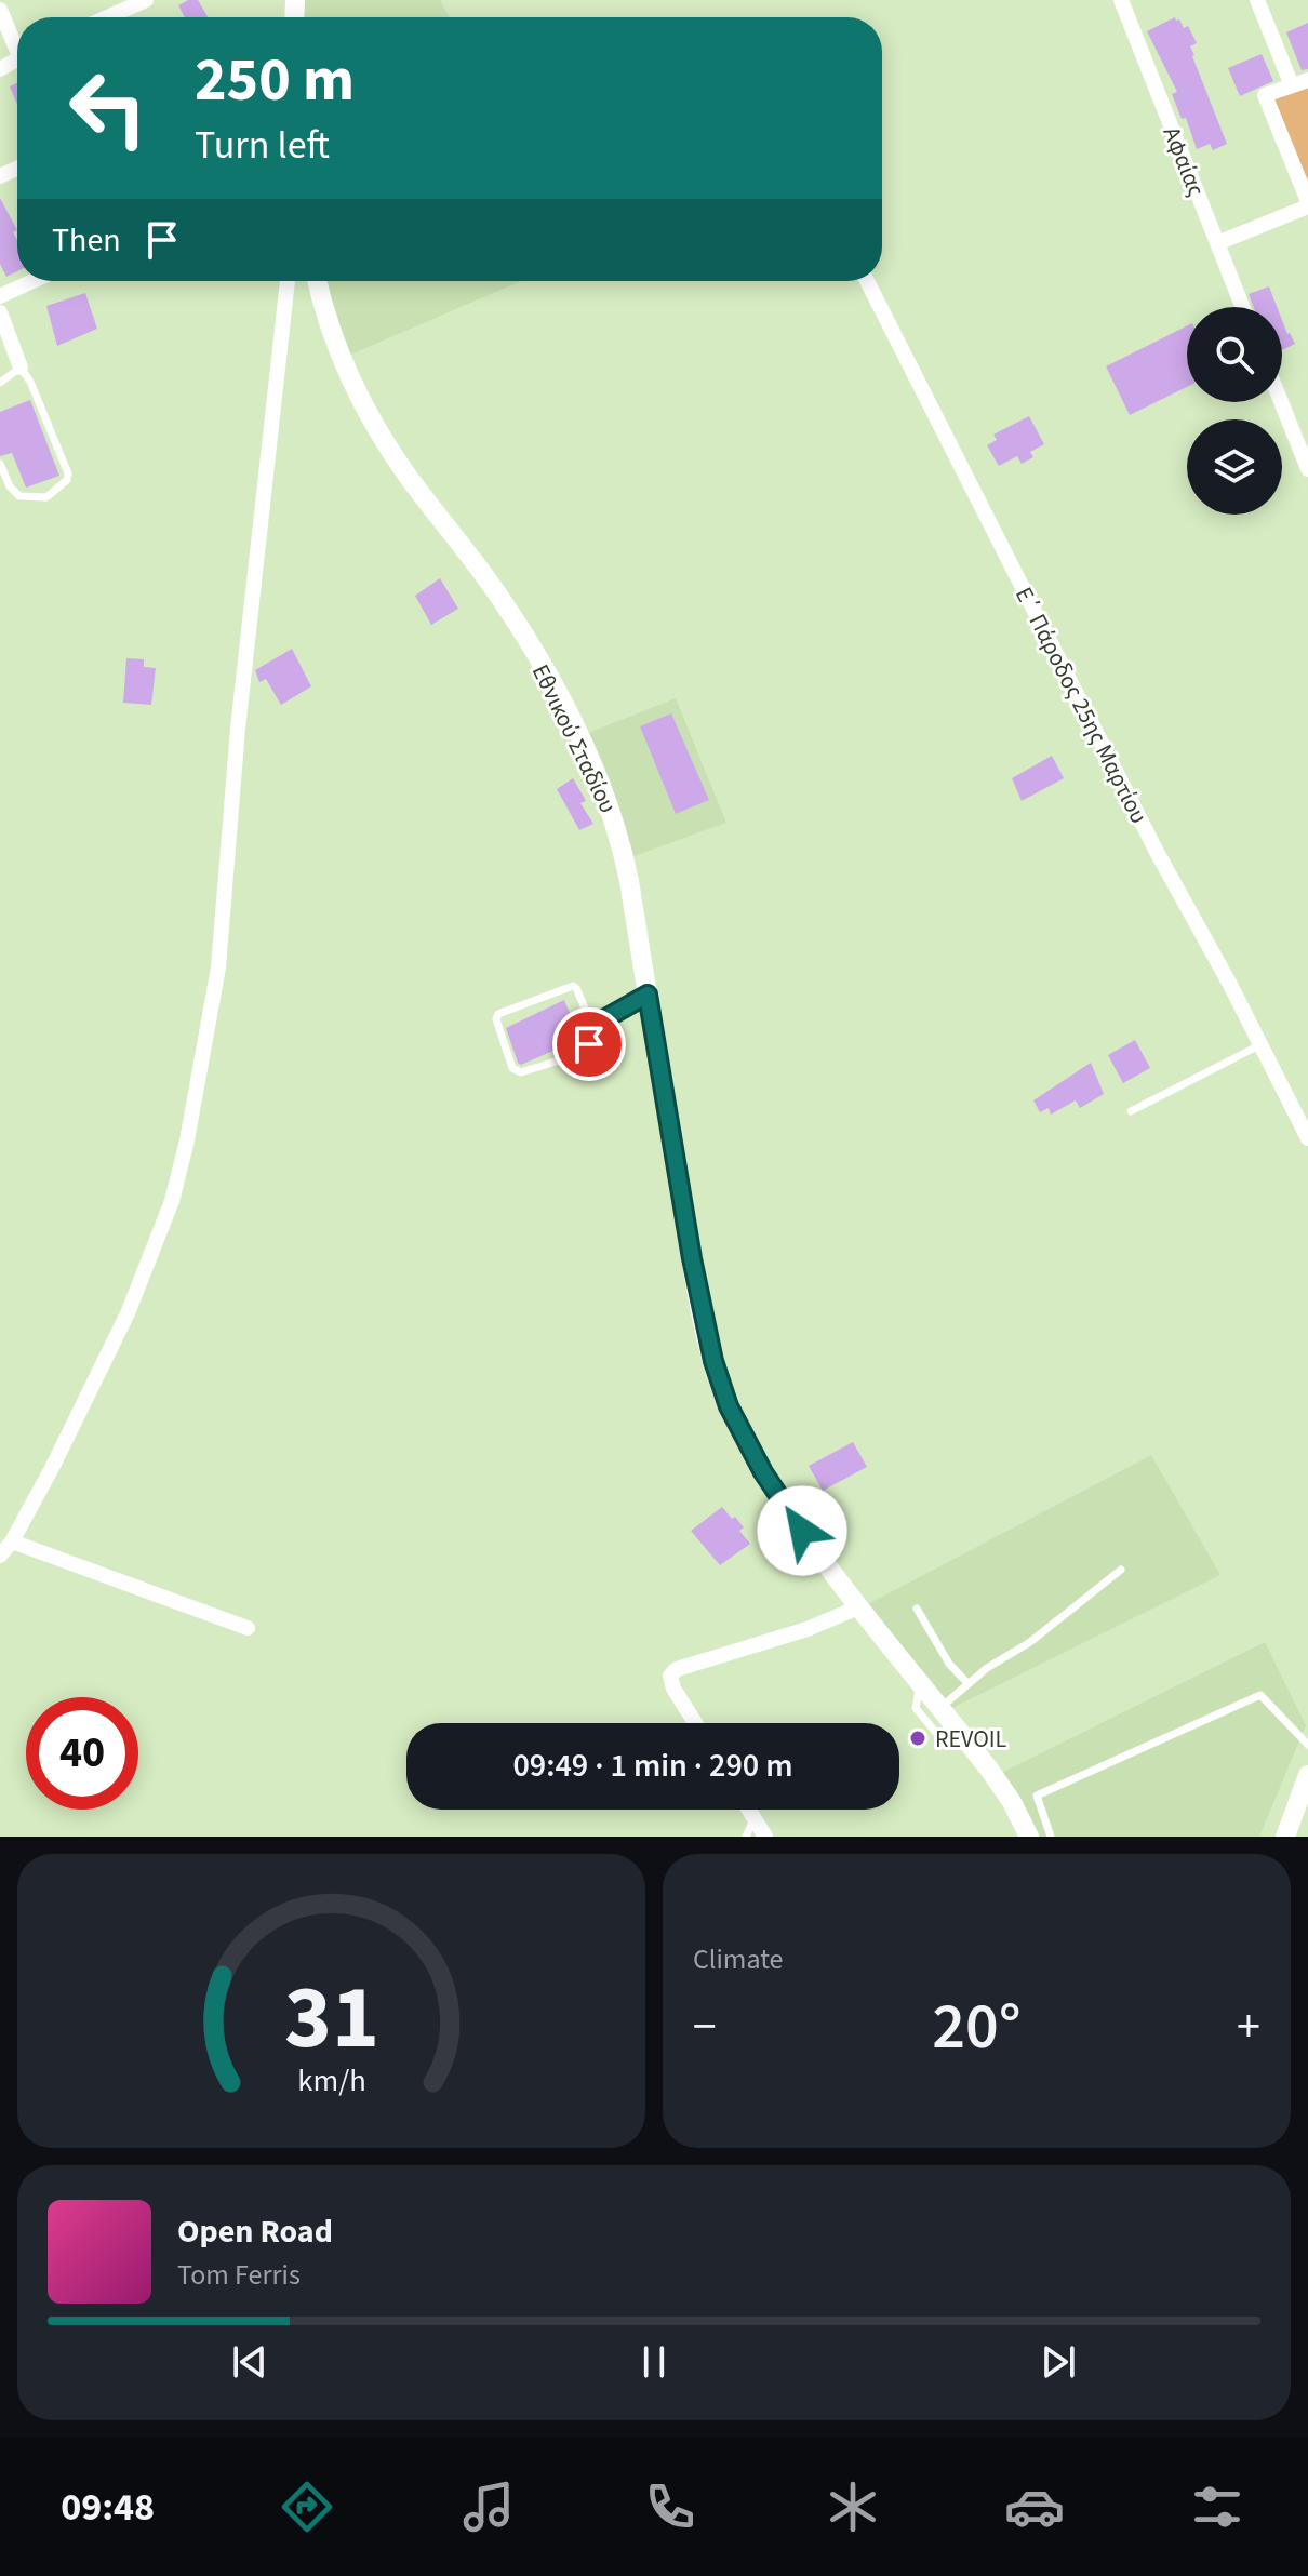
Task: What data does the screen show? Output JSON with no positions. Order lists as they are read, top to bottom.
{
  "streets": {
    "street": ["Αφαίας", "Ε΄ Πάροδος 25ης Μαρτίου", "Εθνικού Σταδίου"]
  },
  "places": ["REVOIL"],
  "page": {
    "turn": ["250 m", "Turn left"],
    "then": "Then",
    "limit": "40",
    "trip": "09:49 · 1 min · 290 m",
    "tile": "Climate",
    "heat": ["−", "20°", "+"],
    "song": ["Open Road", "Tom Ferris"],
    "tabs": "09:48",
    "gauge": ["31", "km/h"]
  }
}
